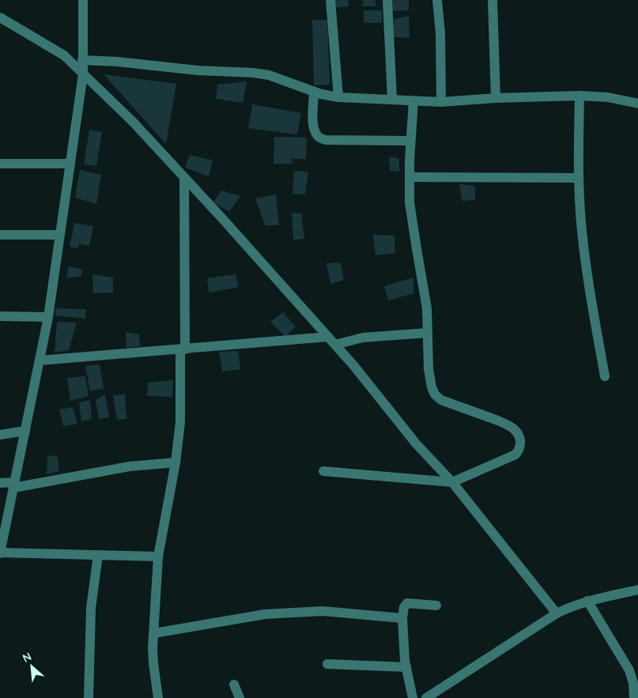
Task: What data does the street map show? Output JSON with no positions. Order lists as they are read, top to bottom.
{
  "north": "top left"
}
